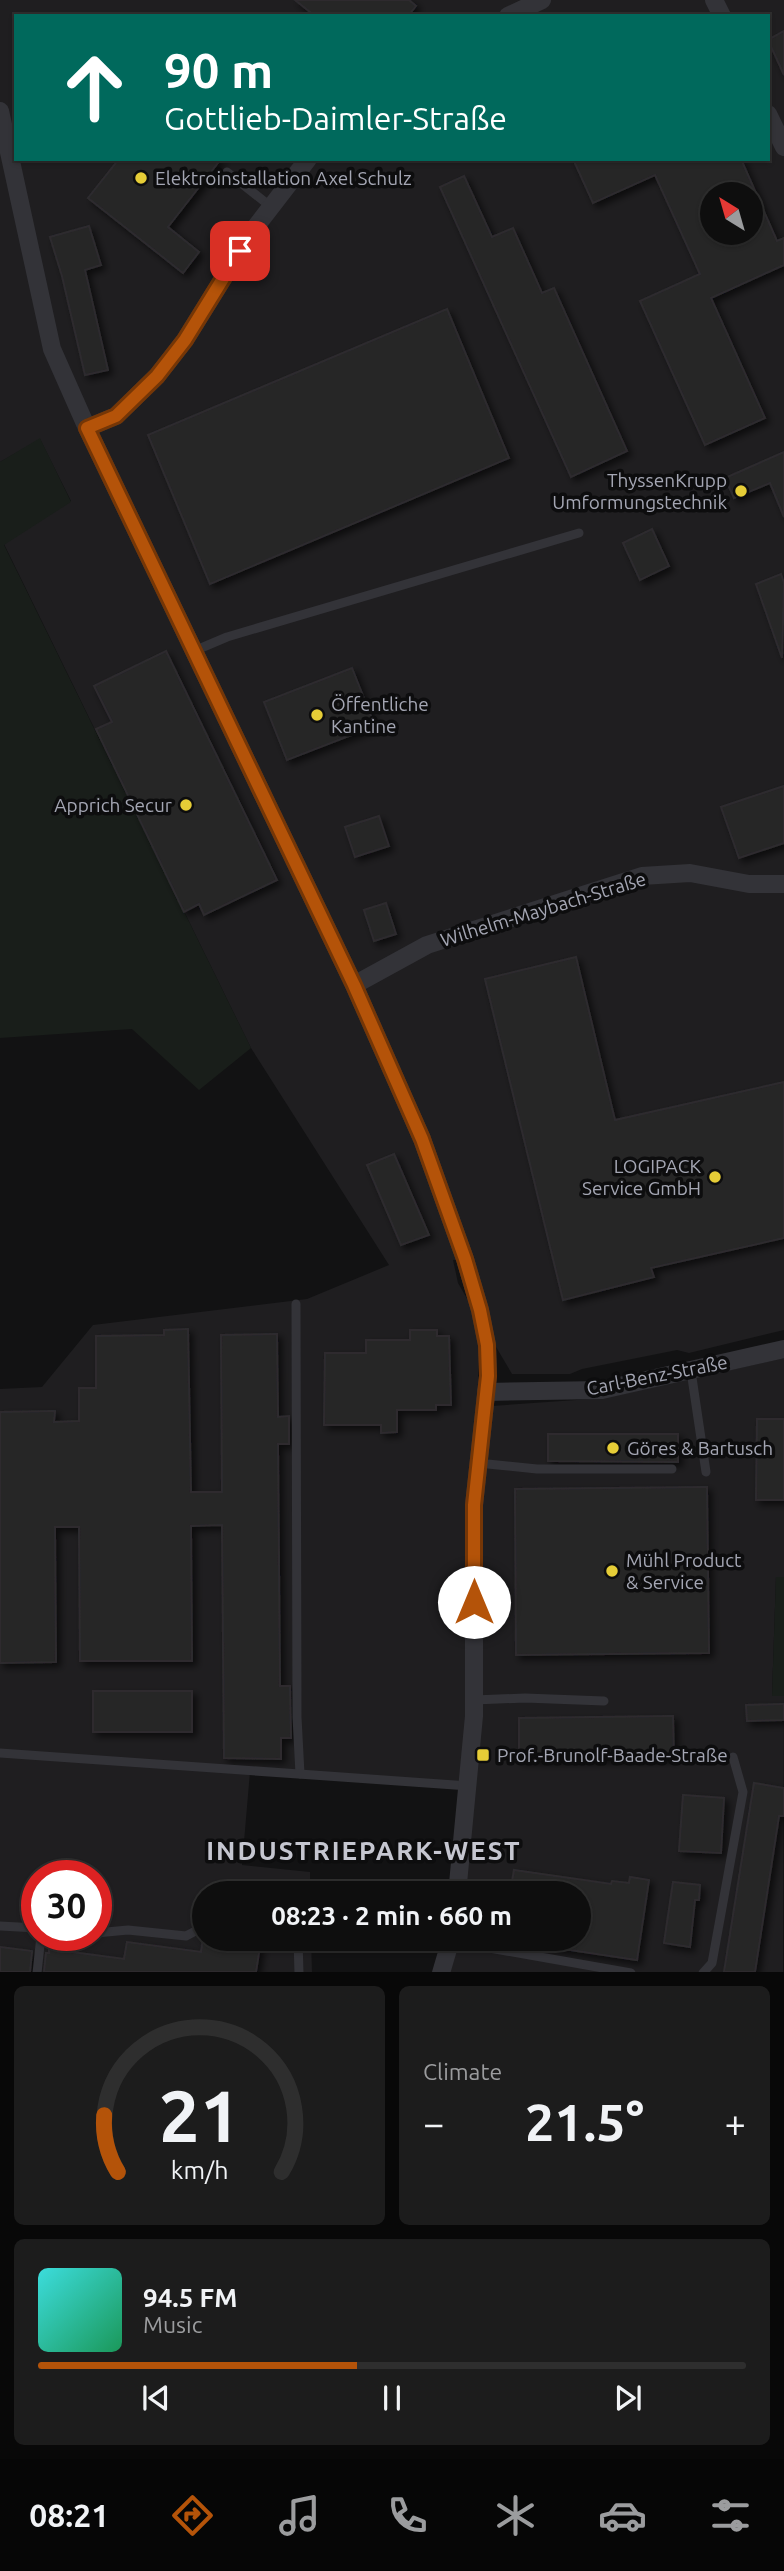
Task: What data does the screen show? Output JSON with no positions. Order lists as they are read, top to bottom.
{
  "streets": {
    "street": ["Wilhelm-Maybach-Straße", "Carl-Benz-Straße"]
  },
  "districts": ["INDUSTRIEPARK-WEST"],
  "places": {
    "other": [
      "Elektroinstallation Axel Schulz",
      "ThyssenKrupp Umformungstechnik",
      "Öffentliche Kantine",
      "Apprich Secur",
      "LOGIPACK Service GmbH",
      "Göres & Bartusch",
      "Mühl Product & Service"
    ],
    "transit": ["Prof.-Brunolf-Baade-Straße"]
  },
  "north": "top left",
  "page": {
    "turn": ["90 m", "Gottlieb-Daimler-Straße"],
    "limit": "30",
    "trip": "08:23 · 2 min · 660 m",
    "tile": "Climate",
    "heat": ["−", "21.5°", "+"],
    "song": ["94.5 FM", "Music"],
    "tabs": "08:21",
    "gauge": ["21", "km/h"]
  }
}
